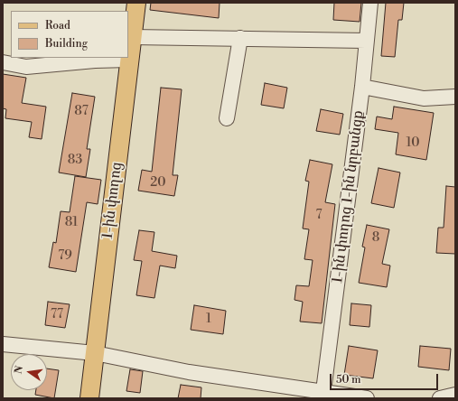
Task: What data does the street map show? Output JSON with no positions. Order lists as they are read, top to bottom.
{
  "streets": {
    "main road": ["1-ին փողոց"],
    "street": ["1-ին փողոց 1-ին նրբանցք"]
  },
  "house_numbers": [
    "87",
    "10",
    "83",
    "20",
    "7",
    "81",
    "8",
    "79",
    "77",
    "1"
  ],
  "legend": ["Road", "Building"],
  "scale_bar": "50 m",
  "north": "left"
}
